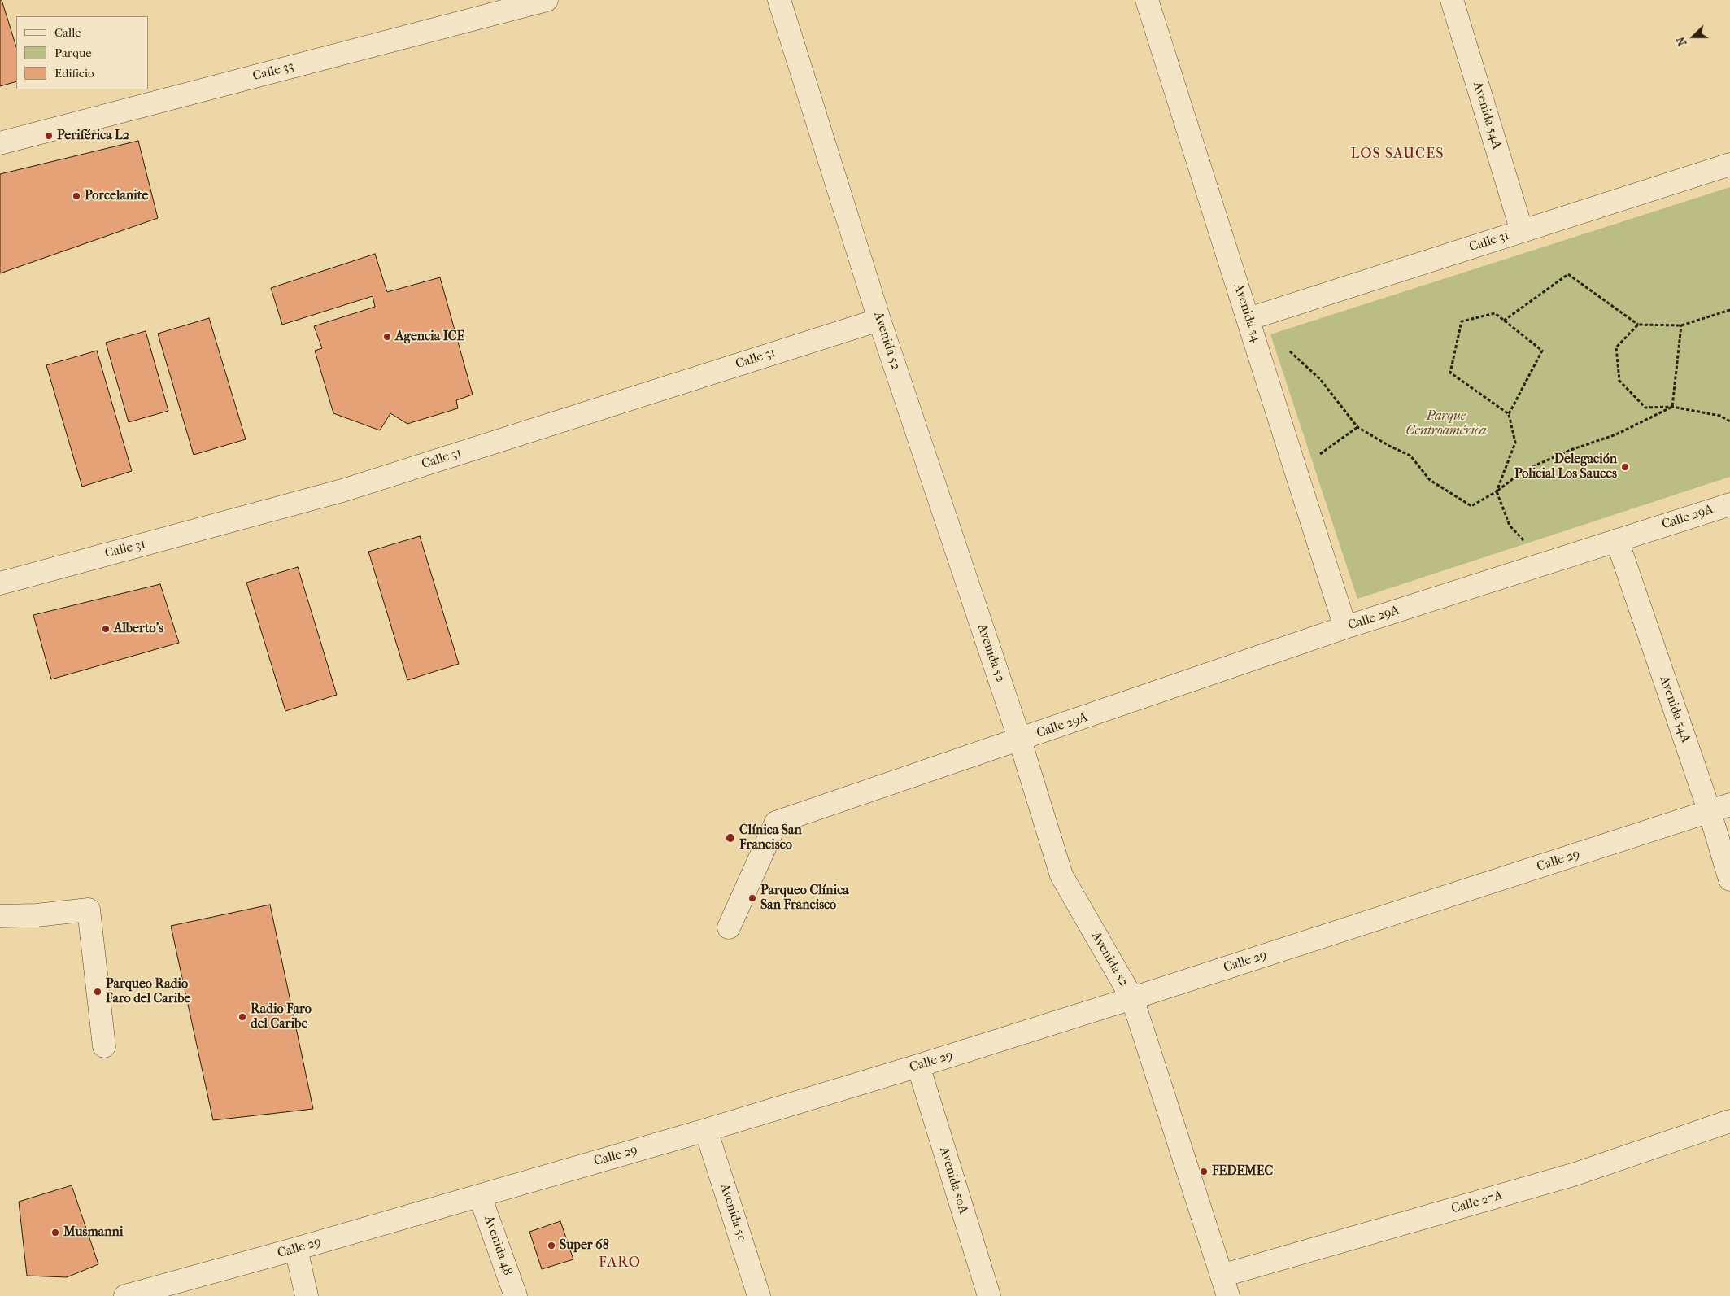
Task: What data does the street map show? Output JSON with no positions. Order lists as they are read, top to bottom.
{
  "streets": {
    "street": [
      "Calle 33",
      "Avenida 54A",
      "Calle 31",
      "Avenida 54",
      "Avenida 52",
      "Calle 29A",
      "Calle 29",
      "Avenida 50A",
      "Calle 27A",
      "Avenida 50",
      "Avenida 48"
    ]
  },
  "crossings": [
    ["Avenida 54A", "Calle 31"],
    ["Avenida 54A", "Calle 29A"],
    ["Avenida 54A", "Calle 29"],
    ["Calle 31", "Avenida 54"],
    ["Calle 31", "Avenida 52"],
    ["Avenida 54", "Calle 29A"],
    ["Avenida 52", "Calle 29A"],
    ["Avenida 52", "Calle 29"],
    ["Avenida 52", "Calle 27A"],
    ["Calle 29", "Avenida 50A"],
    ["Calle 29", "Avenida 50"],
    ["Calle 29", "Avenida 48"]
  ],
  "districts": ["LOS SAUCES", "FARO"],
  "parks": ["Parque Centroamérica"],
  "places": [
    "Periférica L2",
    "Porcelanite",
    "Agencia ICE",
    "Delegación Policial Los Sauces",
    "Alberto's",
    "Clínica San Francisco",
    "Parqueo Clínica San Francisco",
    "Parqueo Radio Faro del Caribe",
    "Radio Faro del Caribe",
    "FEDEMEC",
    "Musmanni",
    "Super 68"
  ],
  "legend": ["Calle", "Parque", "Edificio"],
  "north": "left"
}
